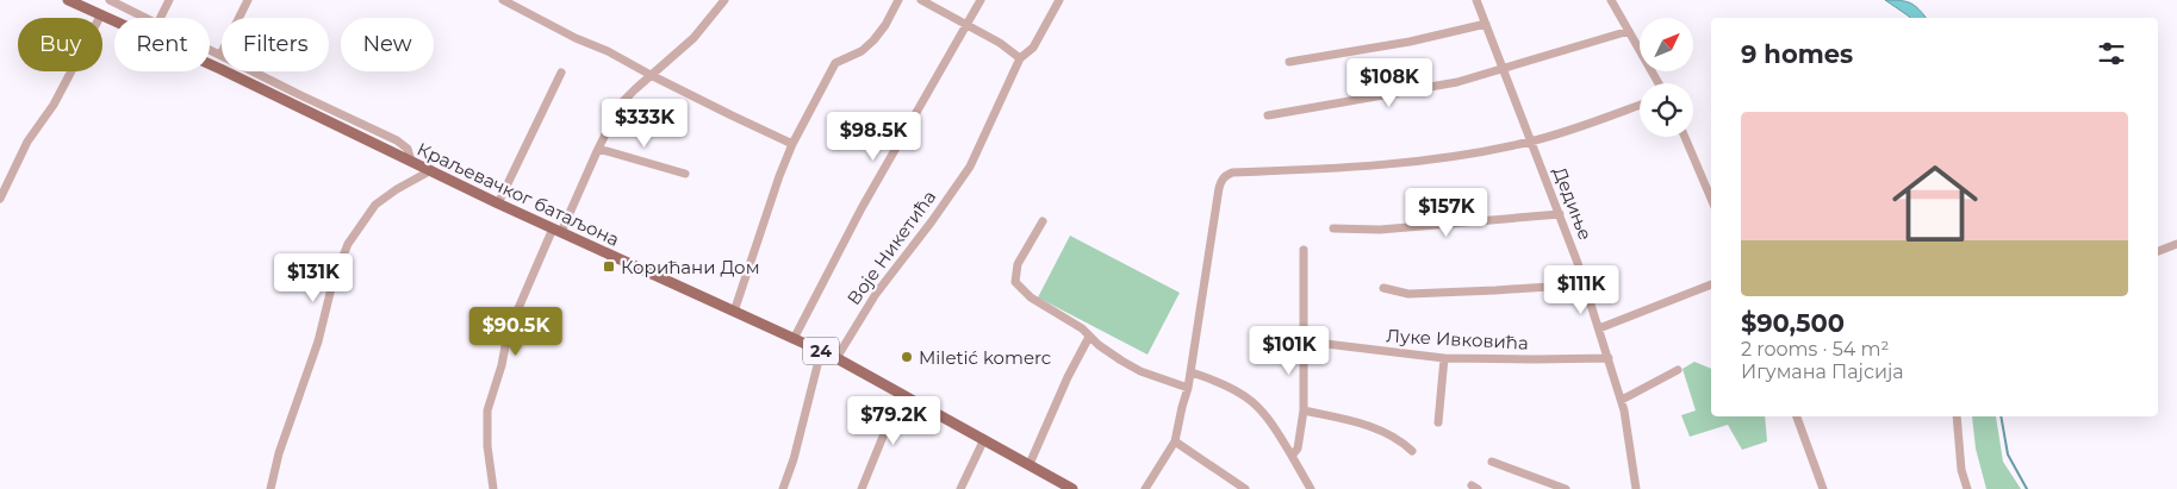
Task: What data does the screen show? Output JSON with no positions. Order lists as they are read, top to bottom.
{
  "streets": {
    "main road": ["Краљевачког батаљона", "24"],
    "street": ["Дедиње", "Воје Никетића", "Луке Ивковића"]
  },
  "crossings": [
    ["Краљевачког батаљона", "Воје Никетића"],
    ["Дедиње", "Луке Ивковића"]
  ],
  "places": {
    "transit": ["Корићани Дом"],
    "other": ["Miletić komerc"]
  },
  "north": "top right",
  "page": {
    "chip": [
      "Buy",
      "Rent",
      "Filters",
      "New"
    ],
    "heading": "9 homes",
    "price": [
      "$108K",
      "$333K",
      "$98.5K",
      "$157K",
      "$131K",
      "$111K",
      "$90.5K",
      "$101K",
      "$79.2K"
    ],
    "list": [
      {
        "name": "$90,500",
        "note": "2 rooms · 54 m² · Игумана Пајсија"
      }
    ]
  }
}
